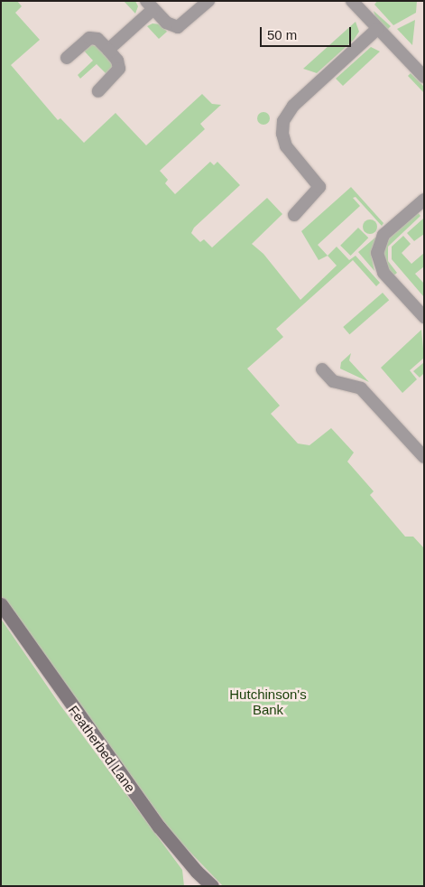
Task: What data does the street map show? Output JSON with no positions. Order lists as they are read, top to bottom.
{
  "streets": {
    "street": ["Featherbed Lane"]
  },
  "parks": ["Hutchinson's Bank"],
  "scale_bar": "50 m"
}
